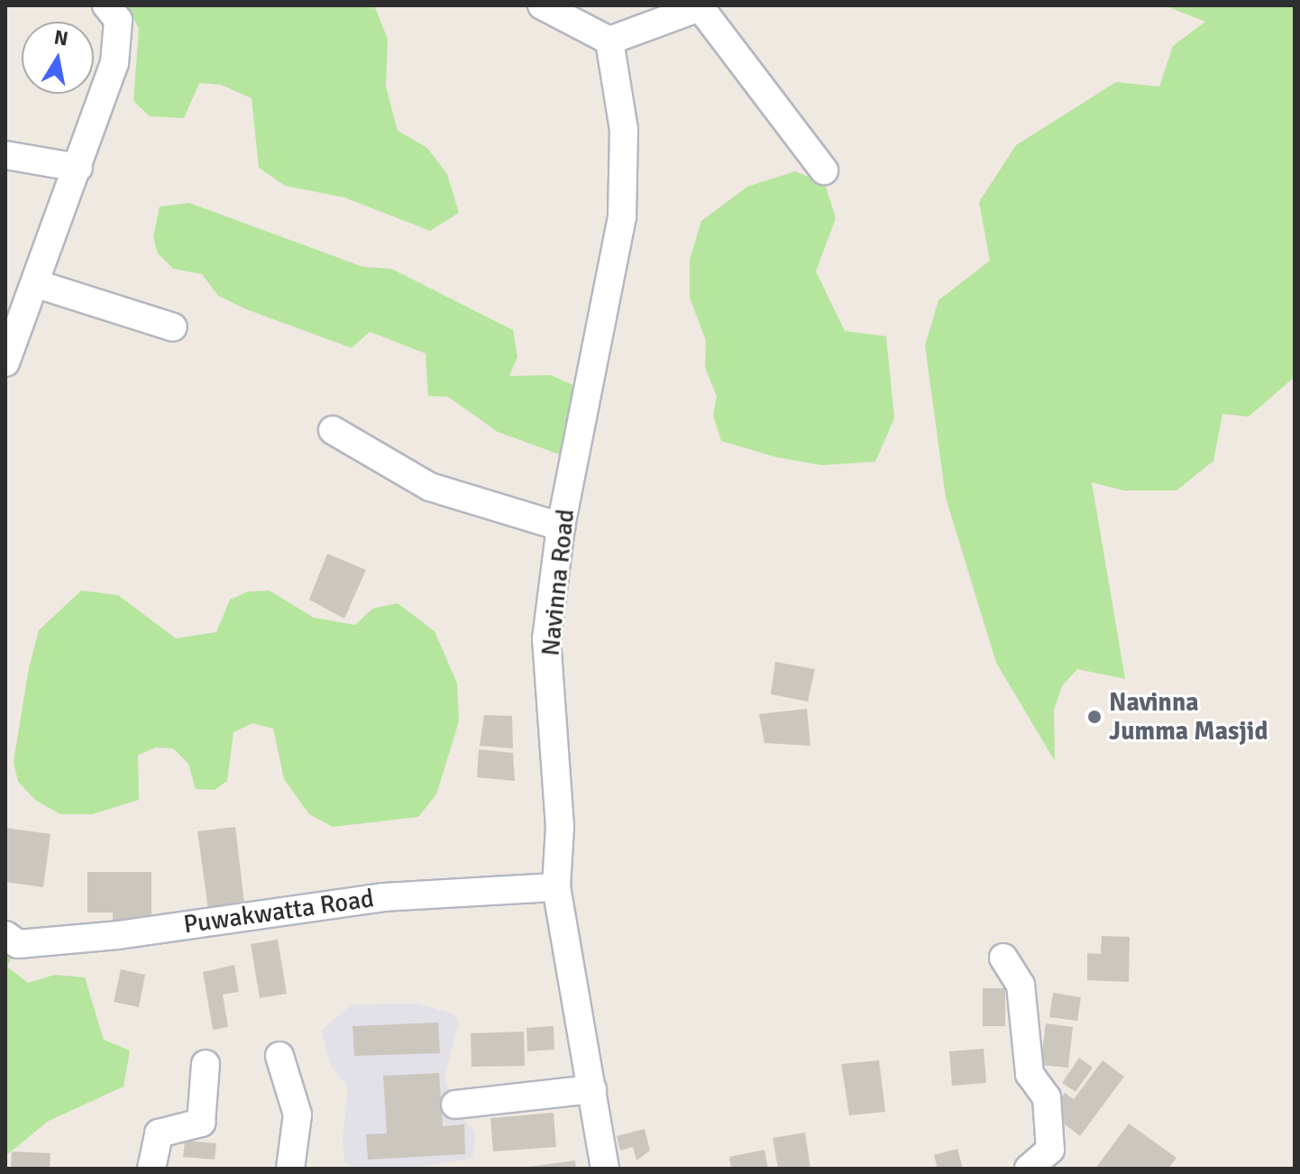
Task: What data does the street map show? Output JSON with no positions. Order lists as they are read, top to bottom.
{
  "streets": {
    "street": ["Navinna Road", "Puwakwatta Road"]
  },
  "crossings": [
    ["Navinna Road", "Puwakwatta Road"]
  ],
  "places": ["Navinna Jumma Masjid"],
  "north": "top"
}
